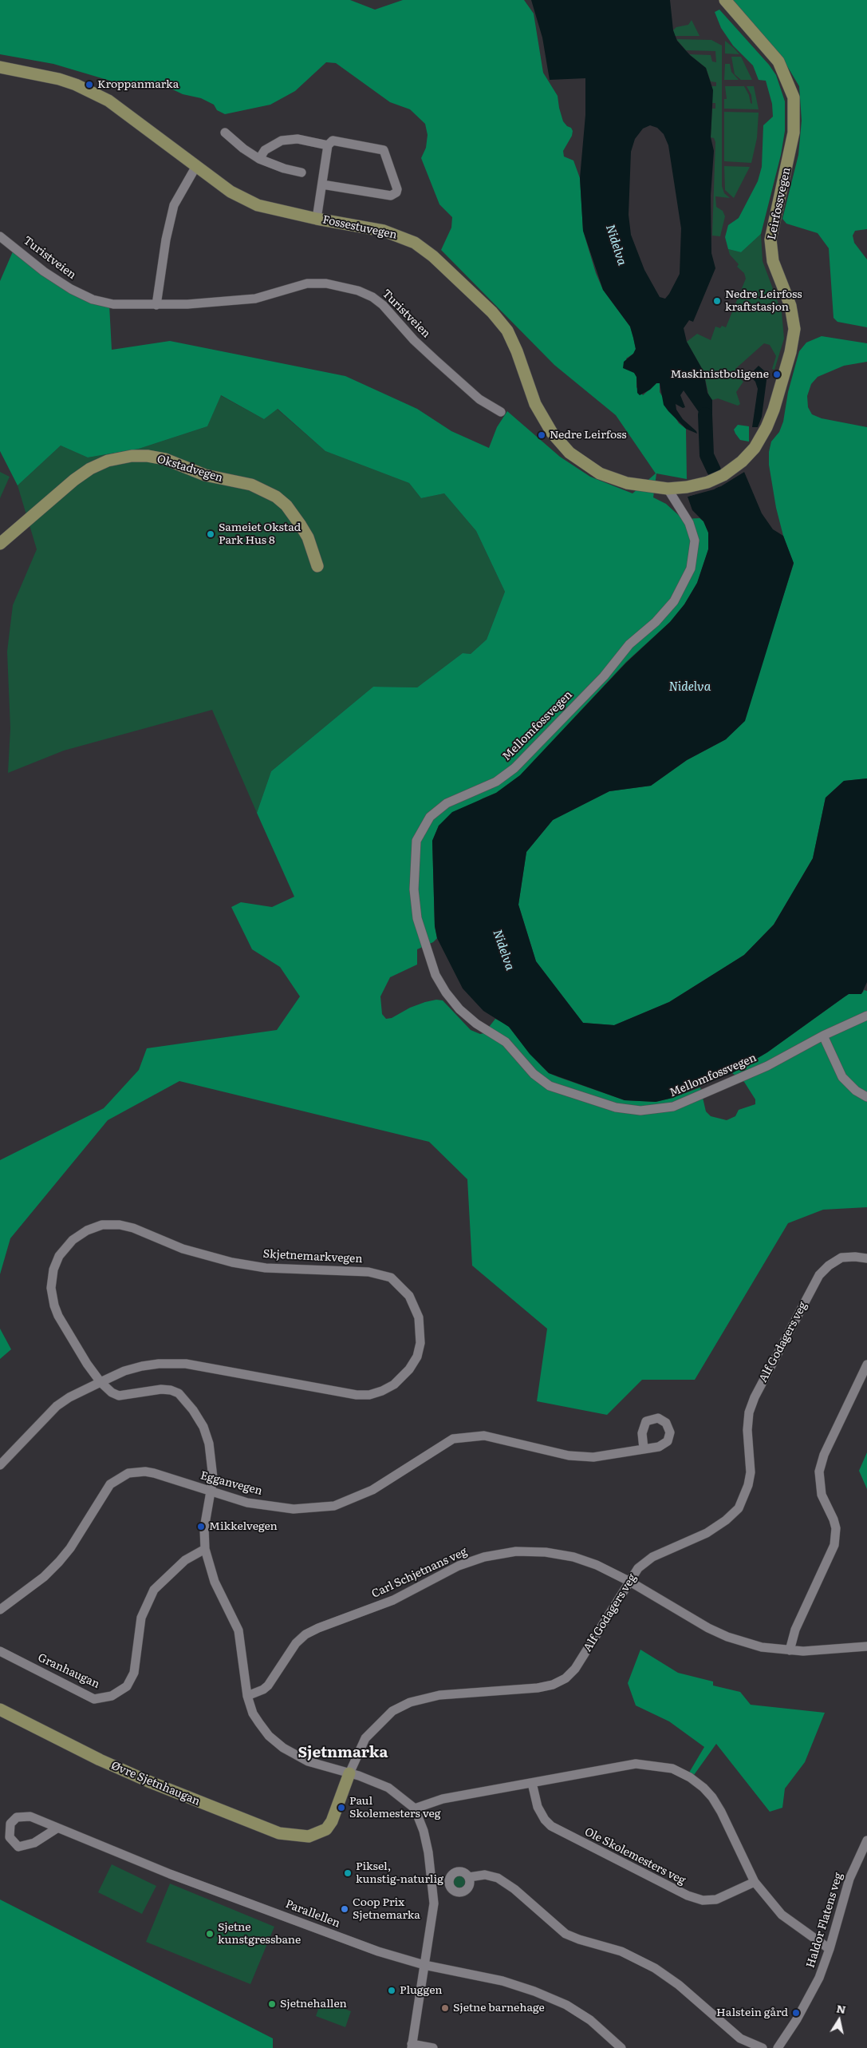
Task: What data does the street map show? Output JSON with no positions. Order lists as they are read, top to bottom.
{
  "streets": {
    "street": [
      "Leirfossvegen",
      "Fossestuvegen",
      "Turistveien",
      "Okstadvegen",
      "Mellomfossvegen",
      "Skjetnemarkvegen",
      "Alf Godagers veg",
      "Egganvegen",
      "Carl Schjetnans veg",
      "Granhaugan",
      "Øvre Sjetnhaugan",
      "Ole Skolemesters veg",
      "Parallellen",
      "Haldor Flatens veg"
    ]
  },
  "crossings": [
    ["Leirfossvegen", "Fossestuvegen"],
    ["Fossestuvegen", "Mellomfossvegen"],
    ["Alf Godagers veg", "Carl Schjetnans veg"],
    ["Alf Godagers veg", "Øvre Sjetnhaugan"]
  ],
  "districts": ["Sjetnmarka"],
  "water": ["Nidelva"],
  "places": [
    "Kroppanmarka",
    "Nedre Leirfoss kraftstasjon",
    "Maskinistboligene",
    "Nedre Leirfoss",
    "Sameiet Okstad Park Hus 8",
    "Mikkelvegen",
    "Paul Skolemesters veg",
    "Piksel, kunstig-naturlig",
    "Coop Prix Sjetnemarka",
    "Sjetne kunstgressbane",
    "Pluggen",
    "Sjetnehallen",
    "Sjetne barnehage",
    "Halstein gård"
  ],
  "north": "top"
}
